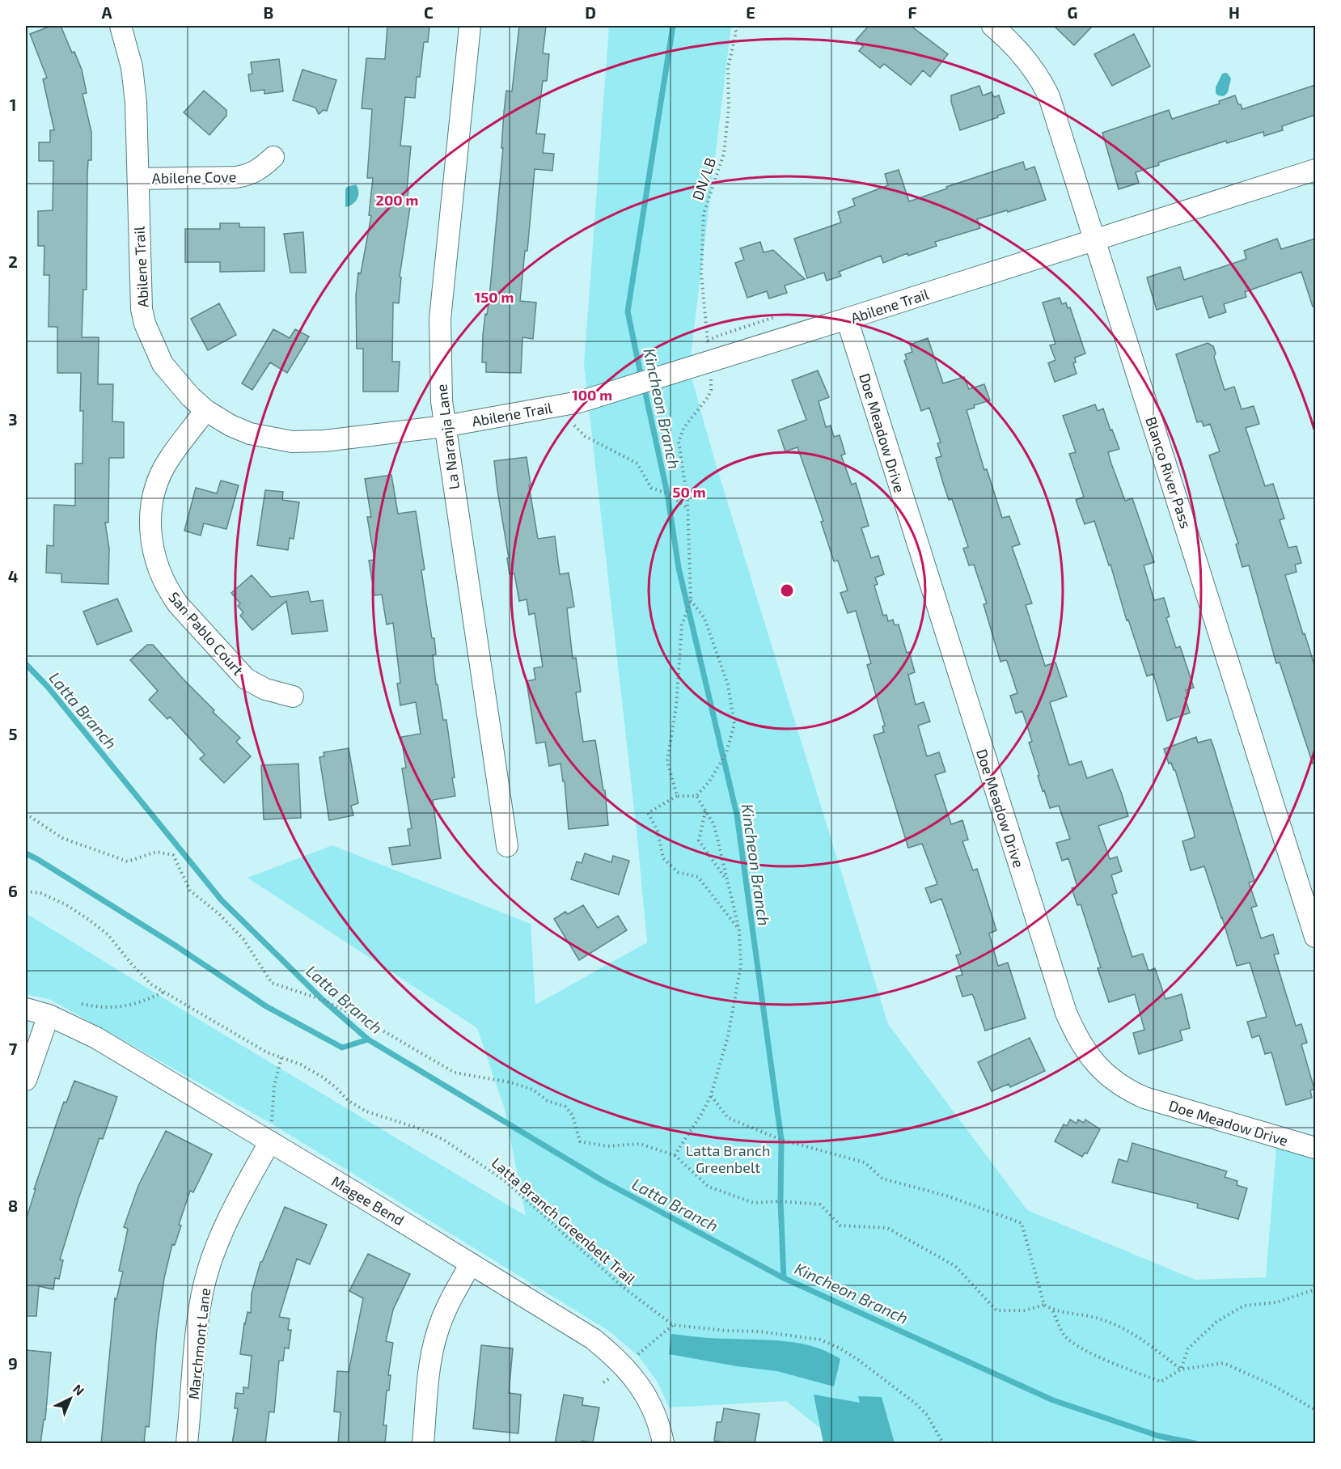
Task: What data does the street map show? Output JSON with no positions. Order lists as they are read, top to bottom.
{
  "streets": {
    "street": [
      "Abilene Cove",
      "Abilene Trail",
      "Doe Meadow Drive",
      "La Naranja Lane",
      "Blanco River Pass",
      "San Pablo Court",
      "Magee Bend",
      "Marchmont Lane"
    ],
    "path": ["DN/LB", "Latta Branch Greenbelt Trail"]
  },
  "crossings": [
    ["Abilene Cove", "Abilene Trail"],
    ["Abilene Trail", "Doe Meadow Drive"],
    ["Abilene Trail", "La Naranja Lane"],
    ["Abilene Trail", "Blanco River Pass"],
    ["Abilene Trail", "San Pablo Court"],
    ["Magee Bend", "Marchmont Lane"]
  ],
  "water": ["Kincheon Branch", "Latta Branch"],
  "parks": ["Latta Branch Greenbelt"],
  "north": "top right",
  "grid": {
    "columns": [
      "A",
      "B",
      "C",
      "D",
      "E",
      "F",
      "G",
      "H"
    ],
    "rows": [
      "1",
      "2",
      "3",
      "4",
      "5",
      "6",
      "7",
      "8",
      "9"
    ]
  },
  "rings": [
    "200 m",
    "150 m",
    "100 m",
    "50 m"
  ]
}
